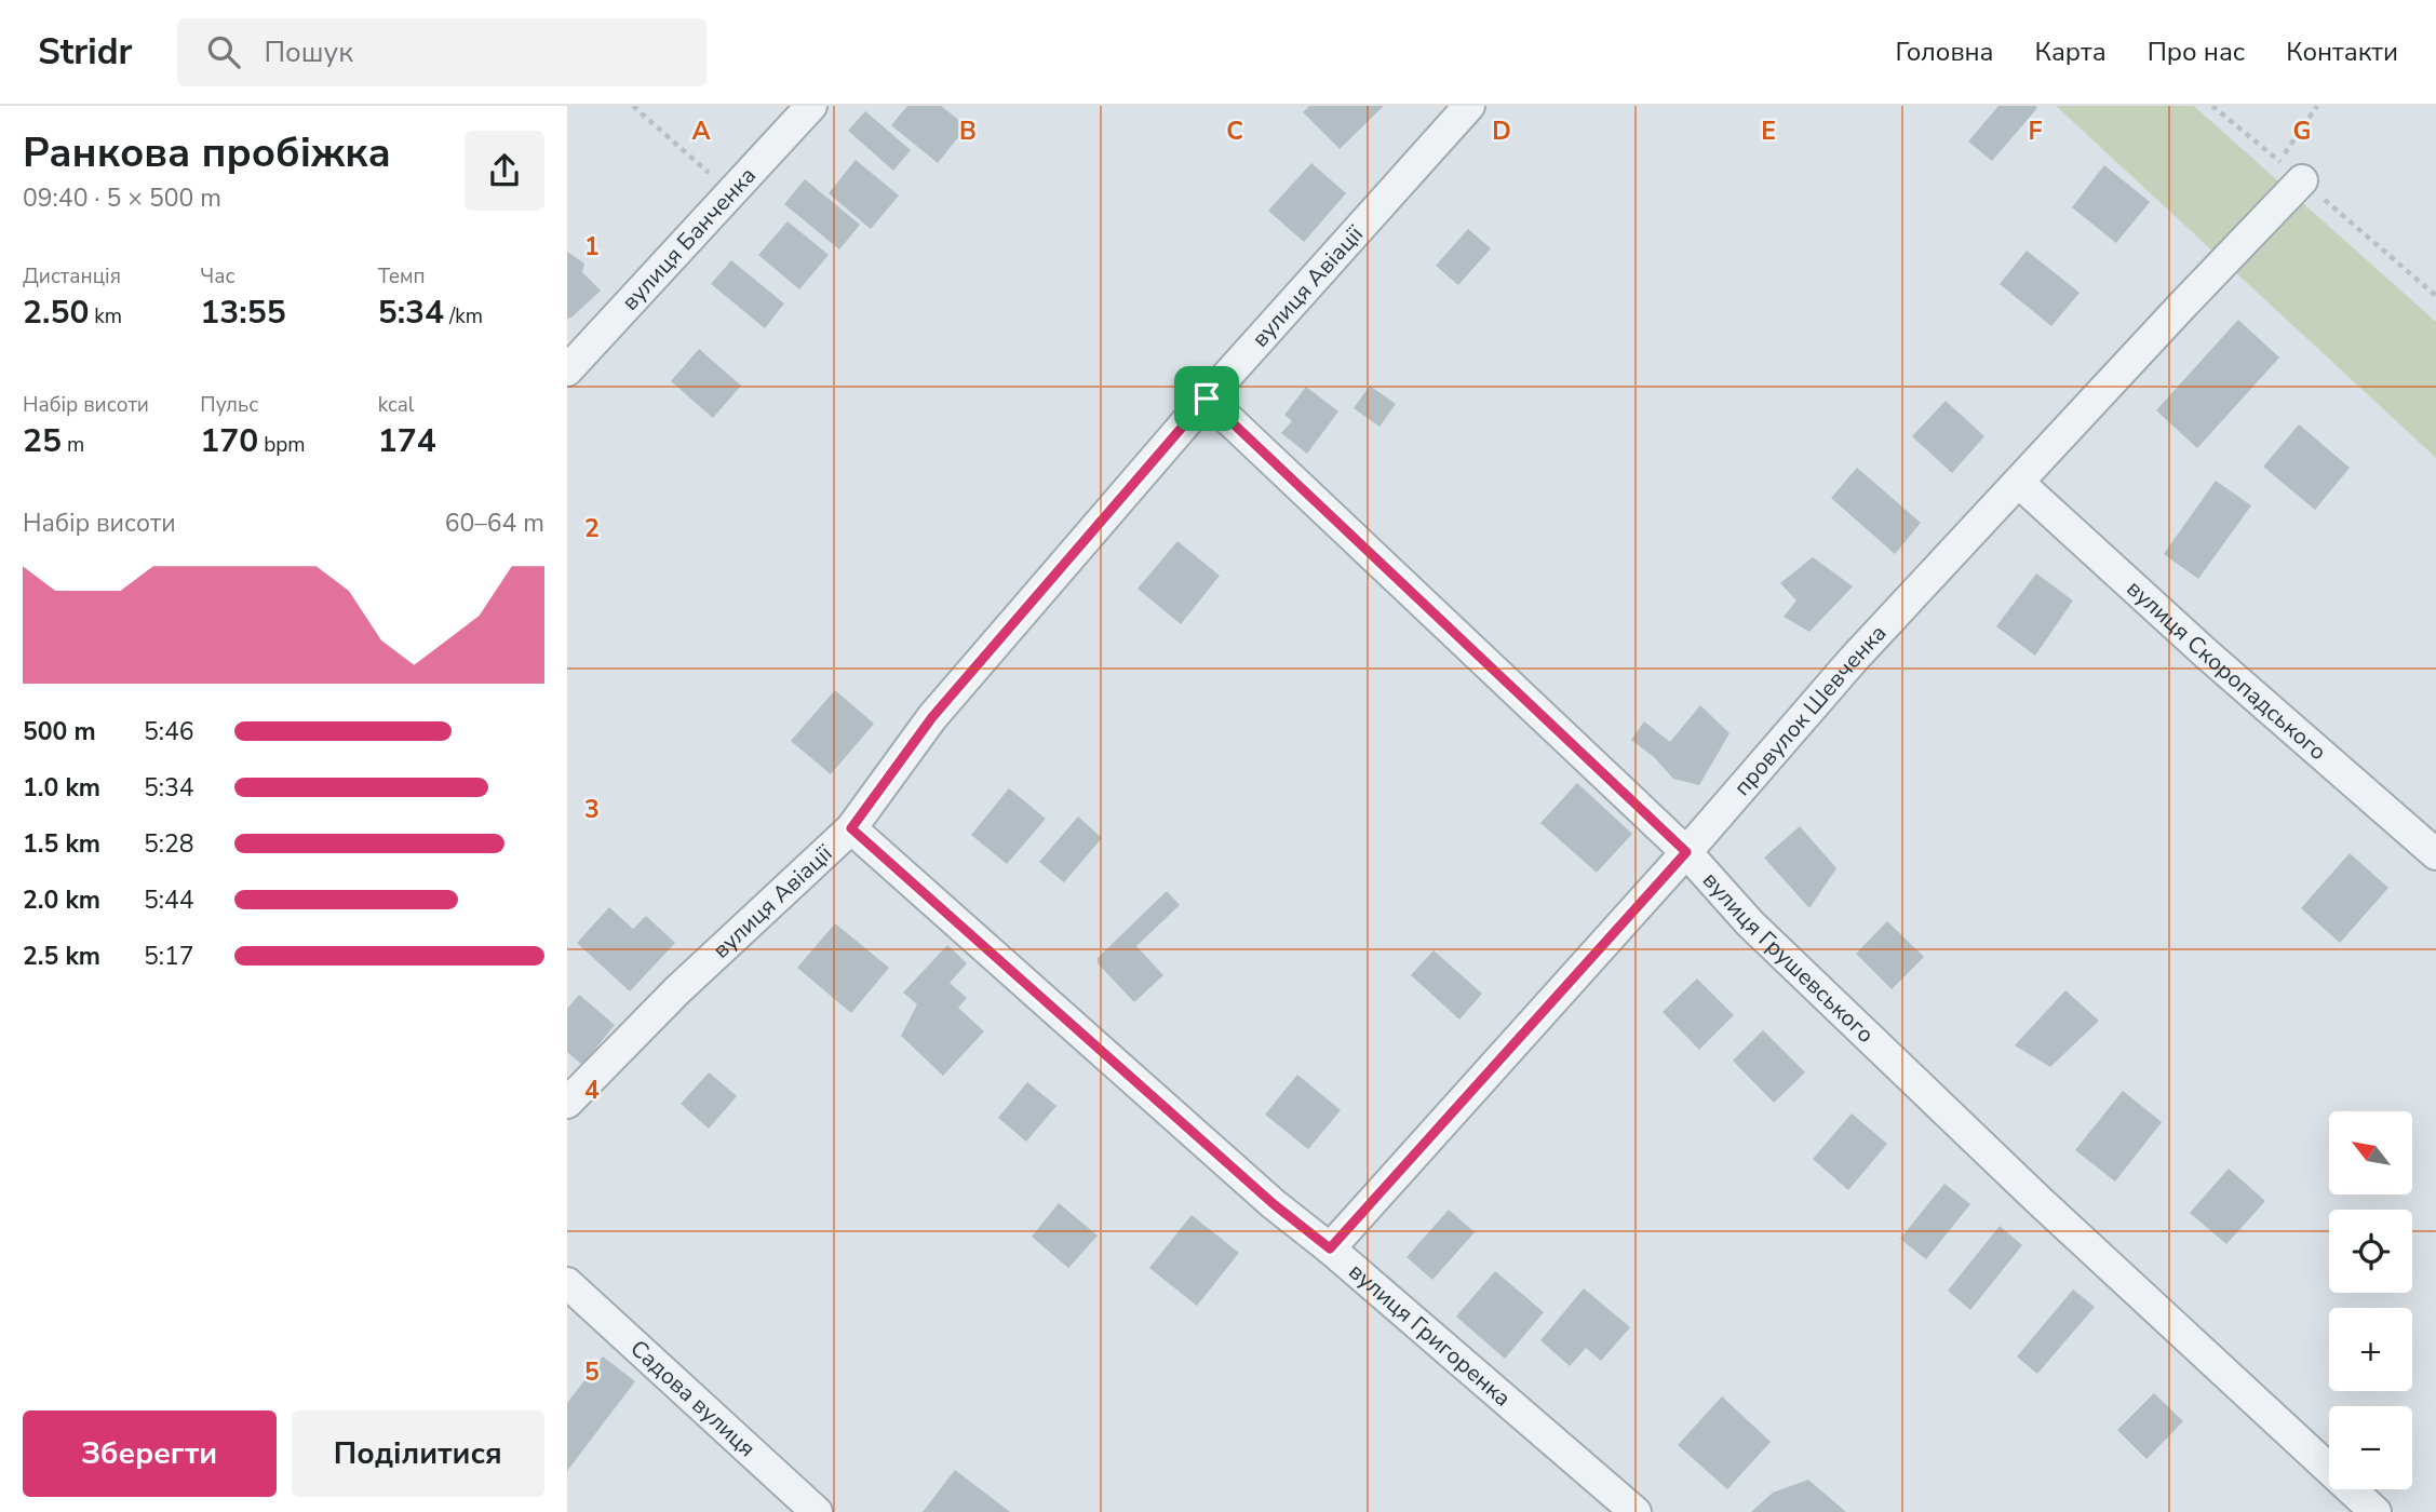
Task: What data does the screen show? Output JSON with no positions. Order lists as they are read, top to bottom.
{
  "streets": {
    "street": [
      "вулиця Банченка",
      "вулиця Авіації",
      "вулиця Скоропадського",
      "провулок Шевченка",
      "вулиця Грушевського",
      "вулиця Григоренка",
      "Садова вулиця"
    ]
  },
  "crossings": [
    ["вулиця Авіації", "вулиця Грушевського"],
    ["вулиця Авіації", "вулиця Григоренка"],
    ["вулиця Скоропадського", "провулок Шевченка"],
    ["провулок Шевченка", "вулиця Грушевського"],
    ["провулок Шевченка", "вулиця Григоренка"]
  ],
  "north": "top left",
  "page": {
    "header": "Stridr",
    "search": "Пошук",
    "nav": [
      "Головна",
      "Карта",
      "Про нас",
      "Контакти"
    ],
    "heading": ["Ранкова пробіжка", "09:40 · 5 × 500 m"],
    "stats": [
      ["Дистанція", "2.50 km"],
      ["Час", "13:55"],
      ["Темп", "5:34 /km"],
      ["Набір висоти", "25 m"],
      ["Пульс", "170 bpm"],
      ["kcal", "174"]
    ],
    "chart": ["Набір висоти", "60–64 m"],
    "list": [
      {
        "name": "500 m",
        "note": "5:46"
      },
      {
        "name": "1.0 km",
        "note": "5:34"
      },
      {
        "name": "1.5 km",
        "note": "5:28"
      },
      {
        "name": "2.0 km",
        "note": "5:44"
      },
      {
        "name": "2.5 km",
        "note": "5:17"
      }
    ],
    "map_buttons": ["+", "−"],
    "buttons": ["Зберегти", "Поділитися"]
  },
  "grid": {
    "columns": [
      "A",
      "B",
      "C",
      "D",
      "E",
      "F",
      "G"
    ],
    "rows": [
      "1",
      "2",
      "3",
      "4",
      "5"
    ]
  }
}
